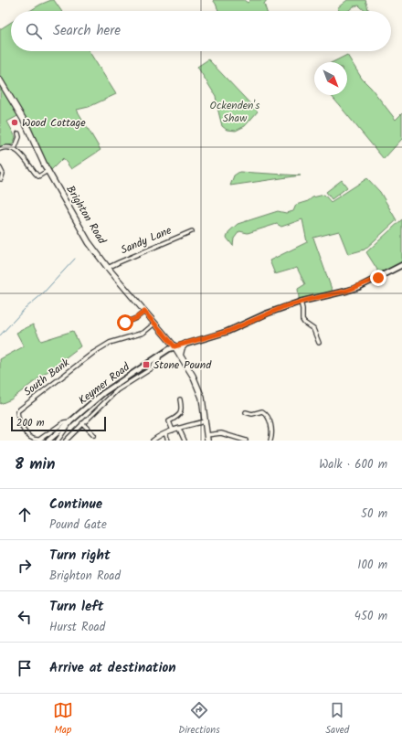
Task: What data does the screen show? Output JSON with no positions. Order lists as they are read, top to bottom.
{
  "streets": {
    "main road": ["Brighton Road", "Keymer Road"],
    "street": ["Sandy Lane", "South Bank"]
  },
  "crossings": [
    ["Brighton Road", "Sandy Lane"],
    ["Brighton Road", "South Bank"],
    ["Brighton Road", "Keymer Road"],
    ["South Bank", "Keymer Road"]
  ],
  "parks": ["Ockenden's Shaw"],
  "places": {
    "other": ["Wood Cottage"],
    "transit": ["Stone Pound"]
  },
  "scale_bar": "200 m",
  "north": "bottom right",
  "page": {
    "search": "Search here",
    "scale": "200 m",
    "heading": ["8 min", "Walk · 600 m"],
    "list": [
      ["Continue", "Pound Gate", "50 m"],
      ["Turn right", "Brighton Road", "100 m"],
      ["Turn left", "Hurst Road", "450 m"],
      "Arrive at destination"
    ],
    "nav": ["Map", "Directions", "Saved"]
  }
}
